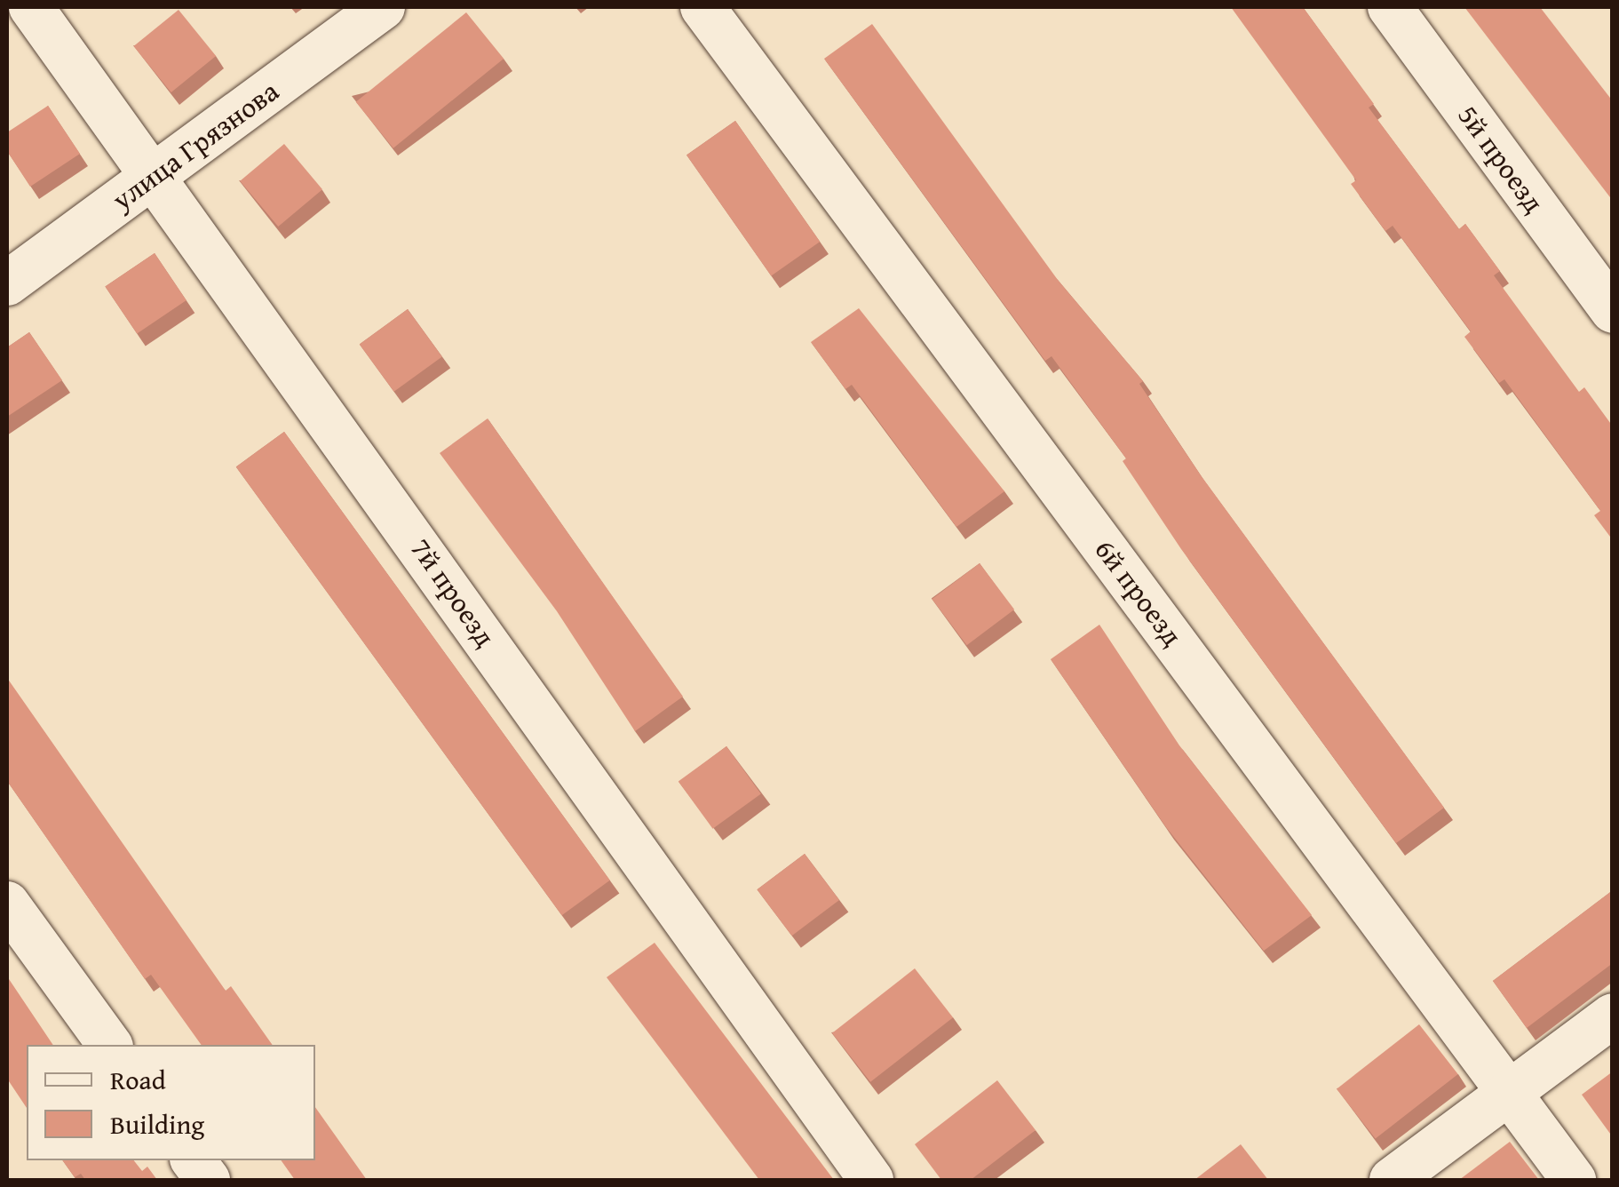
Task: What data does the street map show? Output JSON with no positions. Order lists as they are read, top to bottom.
{
  "streets": {
    "street": [
      "улица Грязнова",
      "5й проезд",
      "7й проезд",
      "6й проезд"
    ]
  },
  "crossings": [
    ["улица Грязнова", "7й проезд"]
  ],
  "legend": ["Road", "Building"]
}
